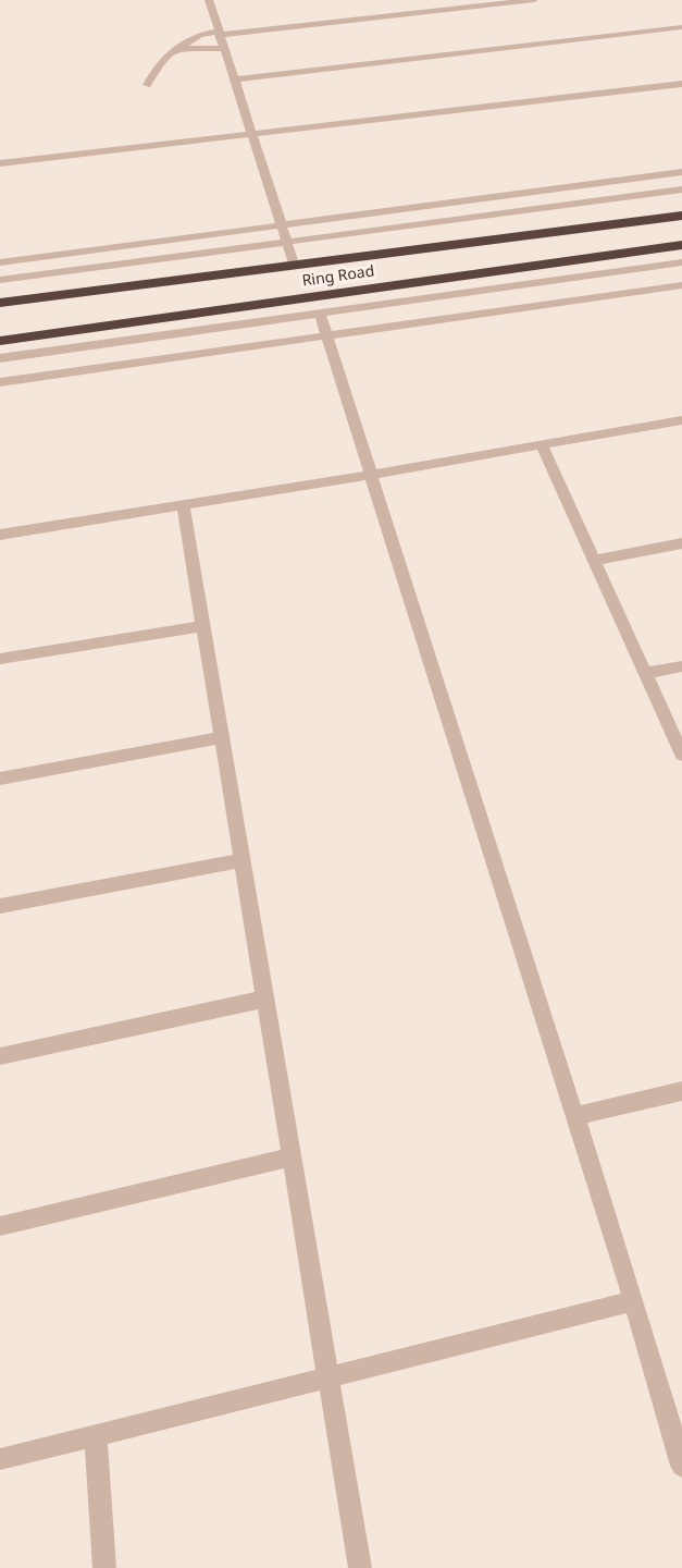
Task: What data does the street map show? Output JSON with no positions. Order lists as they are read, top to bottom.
{
  "streets": {
    "highway": ["Ring Road"]
  }
}
